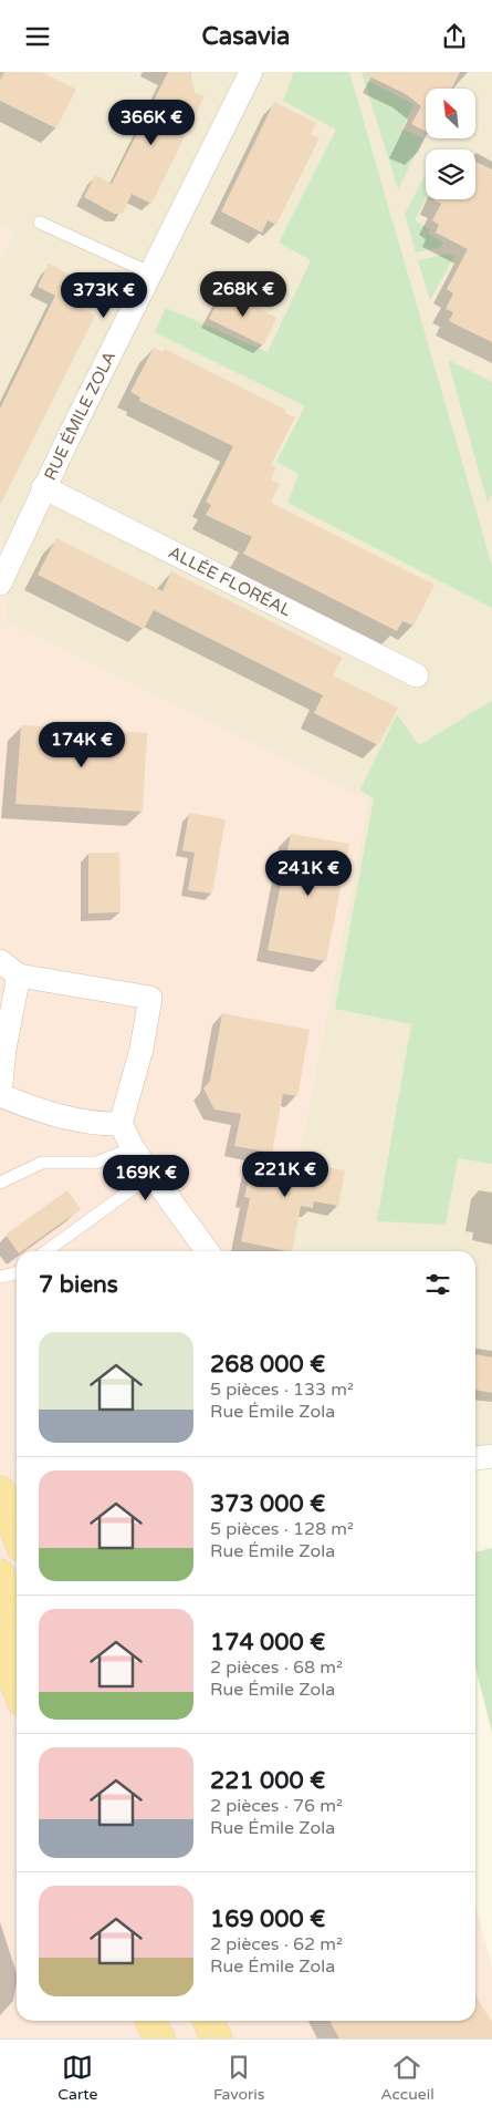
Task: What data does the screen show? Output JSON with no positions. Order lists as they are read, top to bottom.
{
  "streets": {
    "street": ["RUE ÉMILE ZOLA", "ALLÉE FLORÉAL"]
  },
  "crossings": [
    ["RUE ÉMILE ZOLA", "ALLÉE FLORÉAL"]
  ],
  "north": "top left",
  "page": {
    "header": "Casavia",
    "price": [
      "366K €",
      "268K €",
      "373K €",
      "174K €",
      "241K €",
      "221K €",
      "169K €"
    ],
    "heading": "7 biens",
    "list": [
      {
        "name": "268 000 €",
        "note": "5 pièces · 133 m² · Rue Émile Zola"
      },
      {
        "name": "373 000 €",
        "note": "5 pièces · 128 m² · Rue Émile Zola"
      },
      {
        "name": "174 000 €",
        "note": "2 pièces · 68 m² · Rue Émile Zola"
      },
      {
        "name": "221 000 €",
        "note": "2 pièces · 76 m² · Rue Émile Zola"
      },
      {
        "name": "169 000 €",
        "note": "2 pièces · 62 m² · Rue Émile Zola"
      }
    ],
    "tabs": ["Carte", "Favoris", "Accueil"]
  }
}
